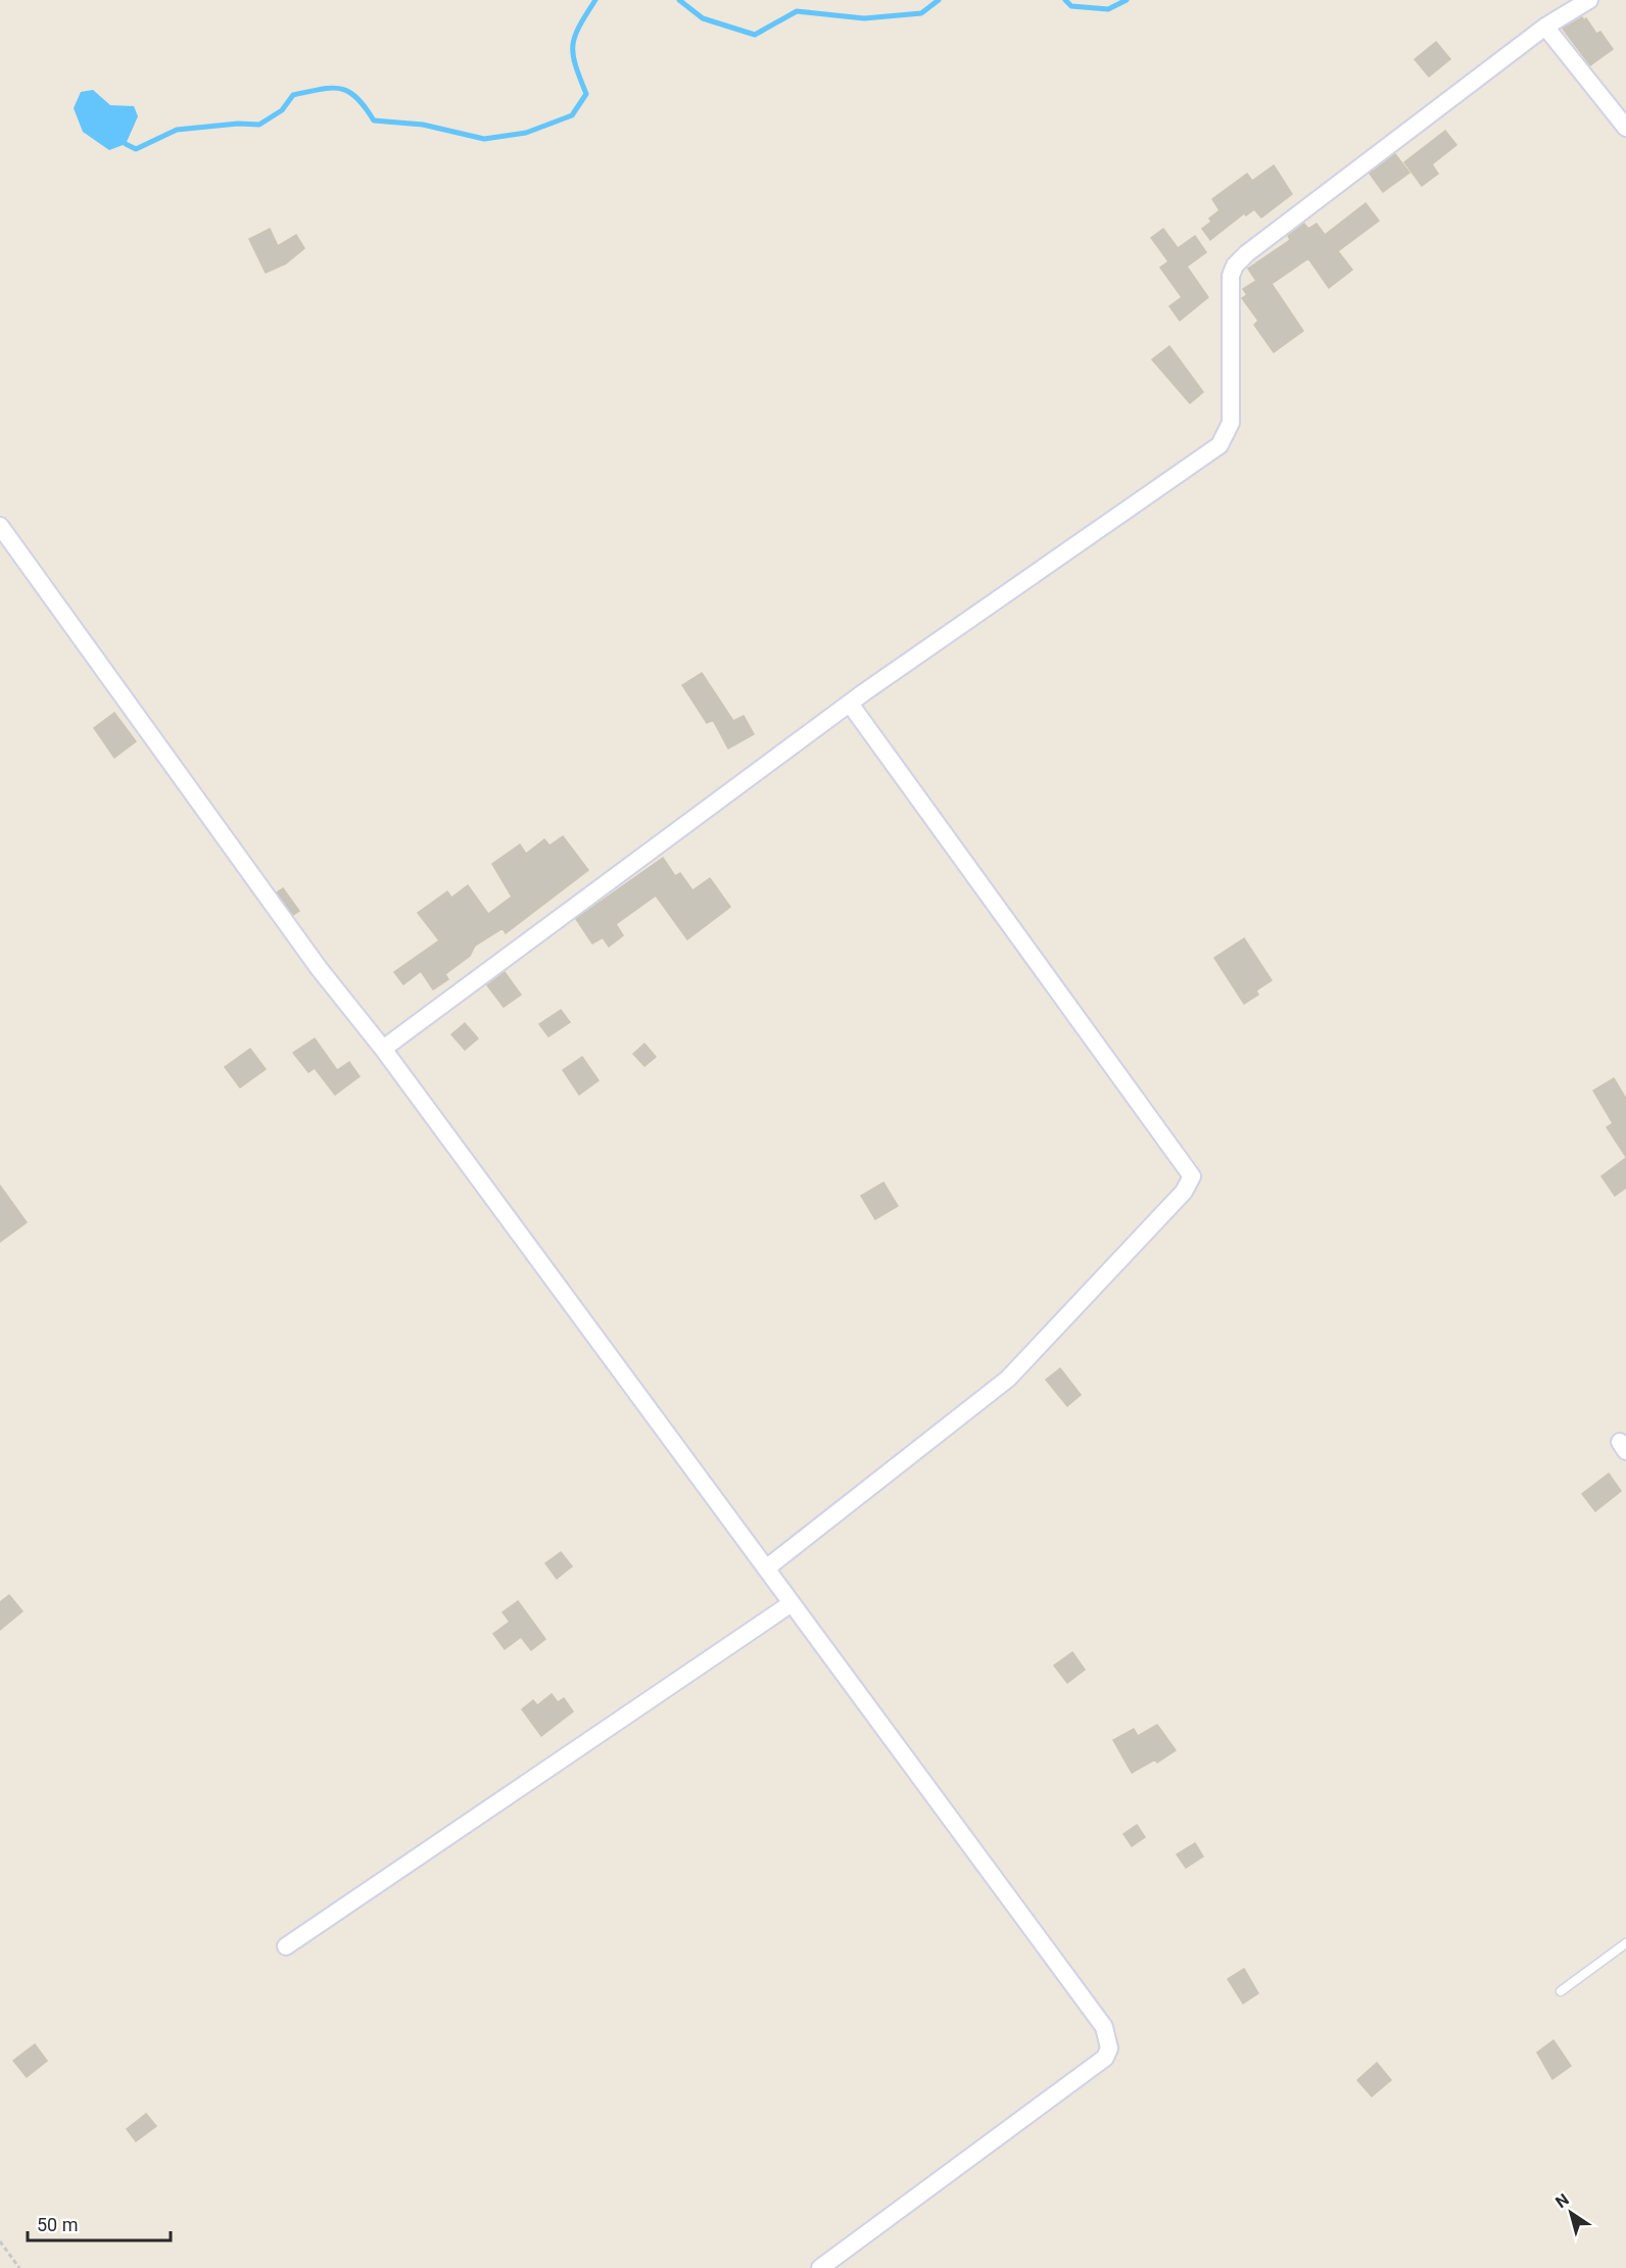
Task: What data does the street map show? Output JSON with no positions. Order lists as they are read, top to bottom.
{
  "scale_bar": "50 m",
  "north": "top left"
}
